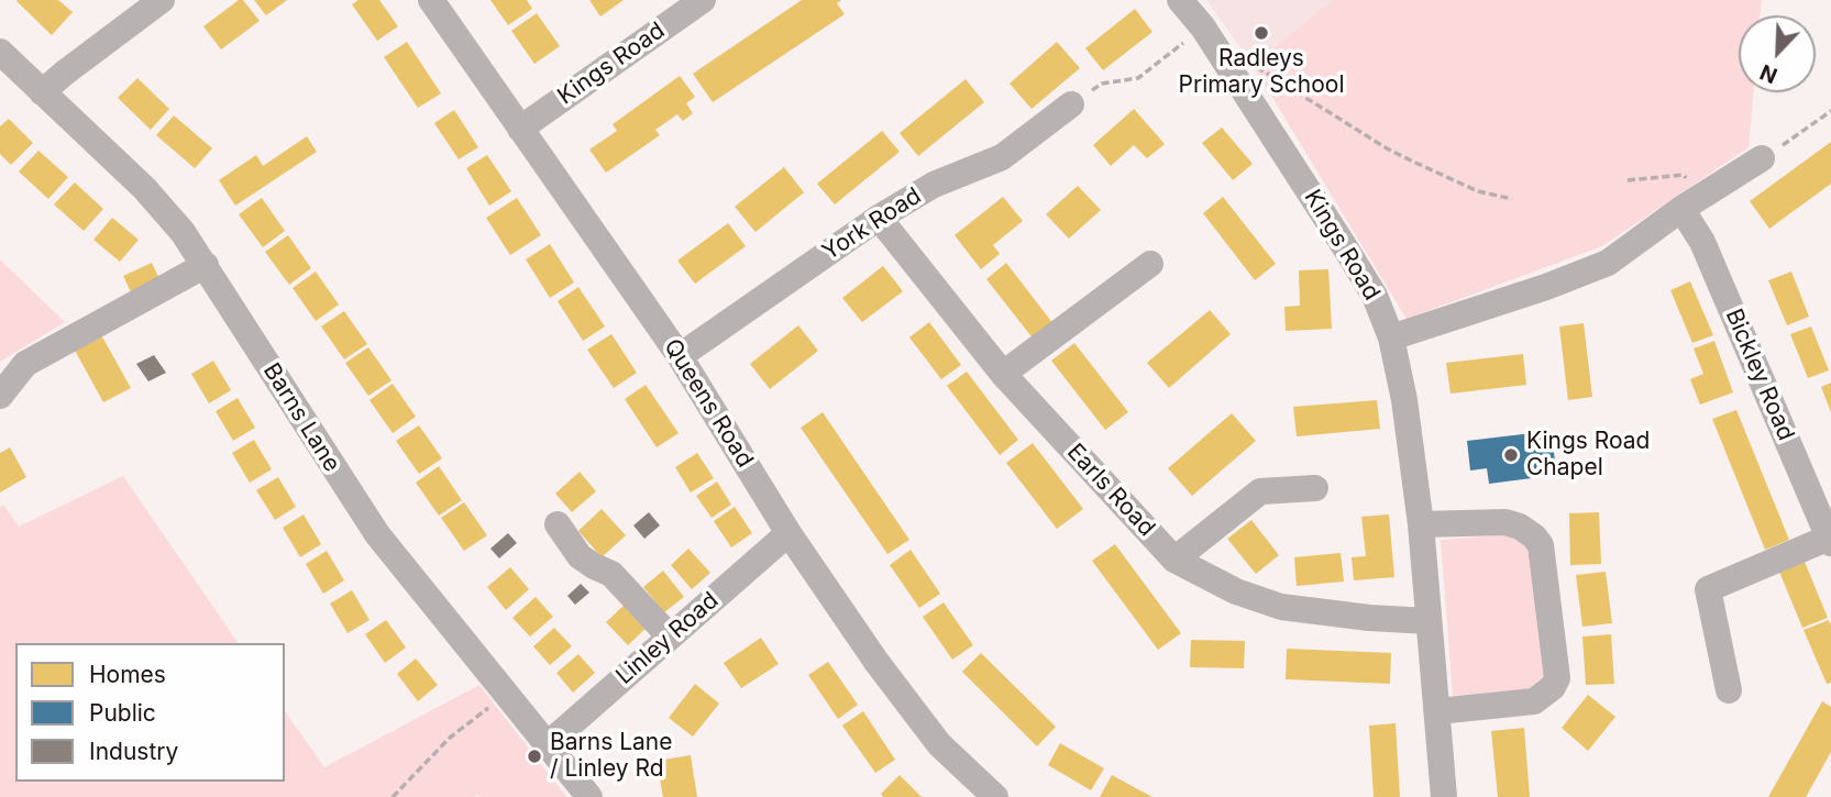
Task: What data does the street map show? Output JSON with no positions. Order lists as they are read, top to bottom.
{
  "streets": {
    "street": [
      "Kings Road",
      "York Road",
      "Bickley Road",
      "Queens Road",
      "Barns Lane",
      "Earls Road",
      "Linley Road"
    ]
  },
  "crossings": [
    ["Kings Road", "Queens Road"],
    ["Kings Road", "Earls Road"],
    ["York Road", "Queens Road"],
    ["York Road", "Earls Road"],
    ["Queens Road", "Linley Road"],
    ["Barns Lane", "Linley Road"]
  ],
  "places": ["Radleys Primary School", "Kings Road Chapel", "Barns Lane / Linley Rd"],
  "legend": ["Homes", "Public", "Industry"],
  "north": "bottom left"
}
